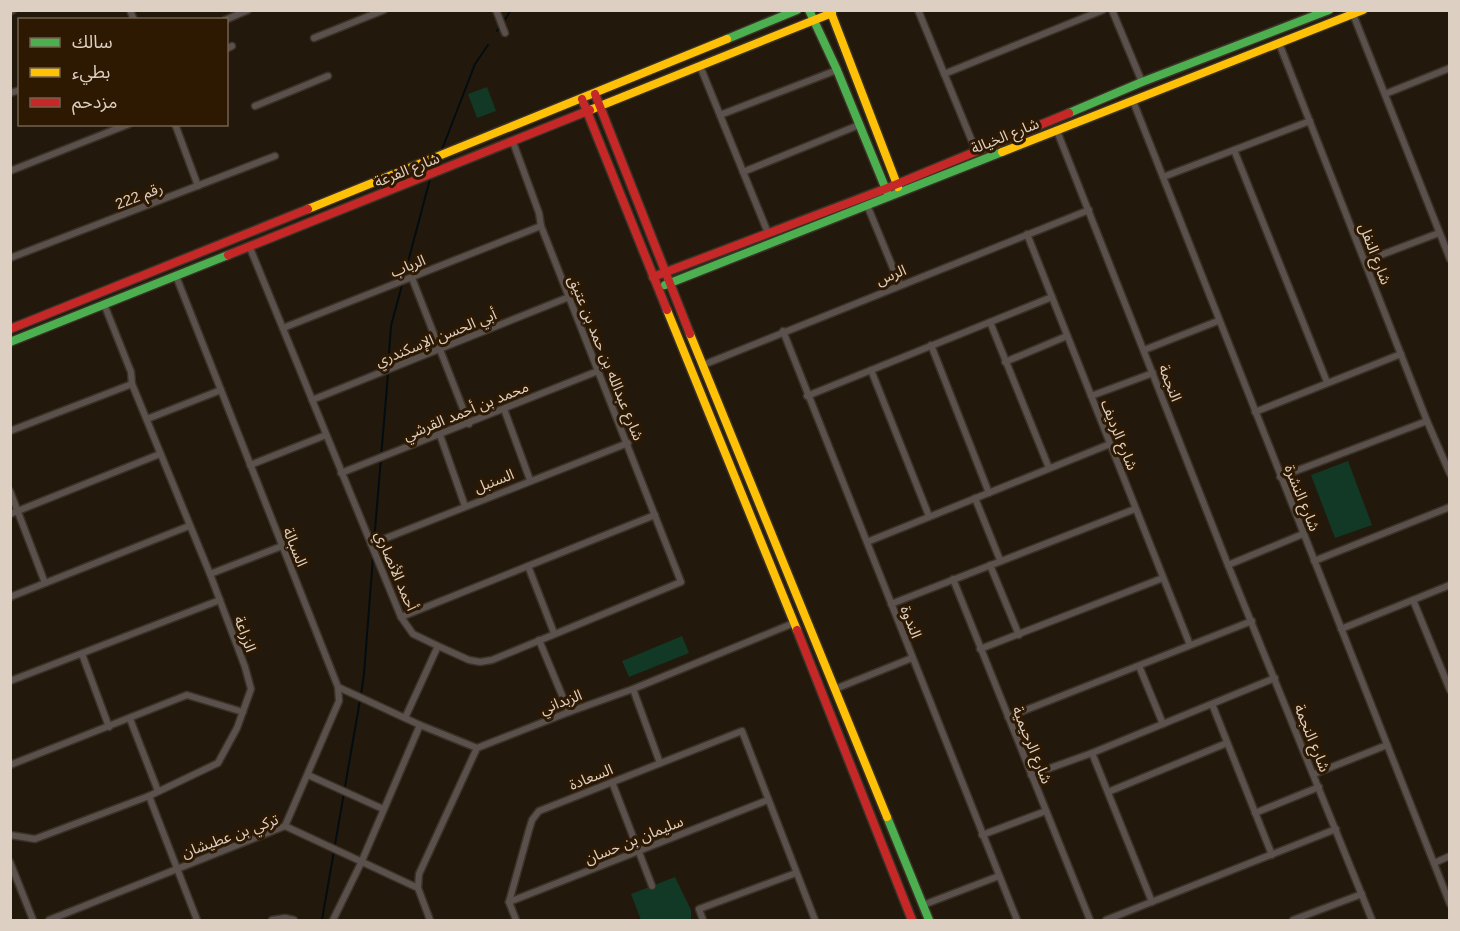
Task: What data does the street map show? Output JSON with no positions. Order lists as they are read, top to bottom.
{
  "streets": {
    "street": [
      "شارع الخيالة",
      "شارع الفرعة",
      "رقم 222",
      "شارع النفل",
      "الرباب",
      "الرس",
      "أبي الحسن الإسكندري",
      "شارع عبدالله بن حمد بن عتيق",
      "النجمة",
      "محمد بن أحمد القرشي",
      "شارع الرديف",
      "السنبل",
      "شارع النشرة",
      "السبالة",
      "أحمد الأنصاري",
      "الندوة",
      "الزراعة",
      "الزبداني",
      "شارع النجمة",
      "شارع الرحيمية",
      "السعادة",
      "تركي بن عطيشان",
      "سليمان بن حسان"
    ]
  },
  "crossings": [
    ["شارع الخيالة", "شارع النفل"],
    ["شارع الخيالة", "النجمة"],
    ["شارع الخيالة", "شارع النشرة"],
    ["شارع الفرعة", "شارع عبدالله بن حمد بن عتيق"],
    ["شارع الفرعة", "السبالة"],
    ["شارع الفرعة", "أحمد الأنصاري"],
    ["شارع الفرعة", "الزراعة"],
    ["الرباب", "شارع عبدالله بن حمد بن عتيق"],
    ["الرباب", "أحمد الأنصاري"],
    ["الرس", "النجمة"],
    ["الرس", "شارع الرديف"],
    ["الرس", "الندوة"],
    ["أبي الحسن الإسكندري", "شارع عبدالله بن حمد بن عتيق"],
    ["أبي الحسن الإسكندري", "أحمد الأنصاري"],
    ["شارع عبدالله بن حمد بن عتيق", "محمد بن أحمد القرشي"],
    ["شارع عبدالله بن حمد بن عتيق", "السنبل"],
    ["شارع عبدالله بن حمد بن عتيق", "أحمد الأنصاري"],
    ["النجمة", "شارع النجمة"],
    ["محمد بن أحمد القرشي", "أحمد الأنصاري"],
    ["السنبل", "أحمد الأنصاري"],
    ["السعادة", "سليمان بن حسان"]
  ],
  "legend": ["سالك", "بطيء", "مزدحم"]
}
